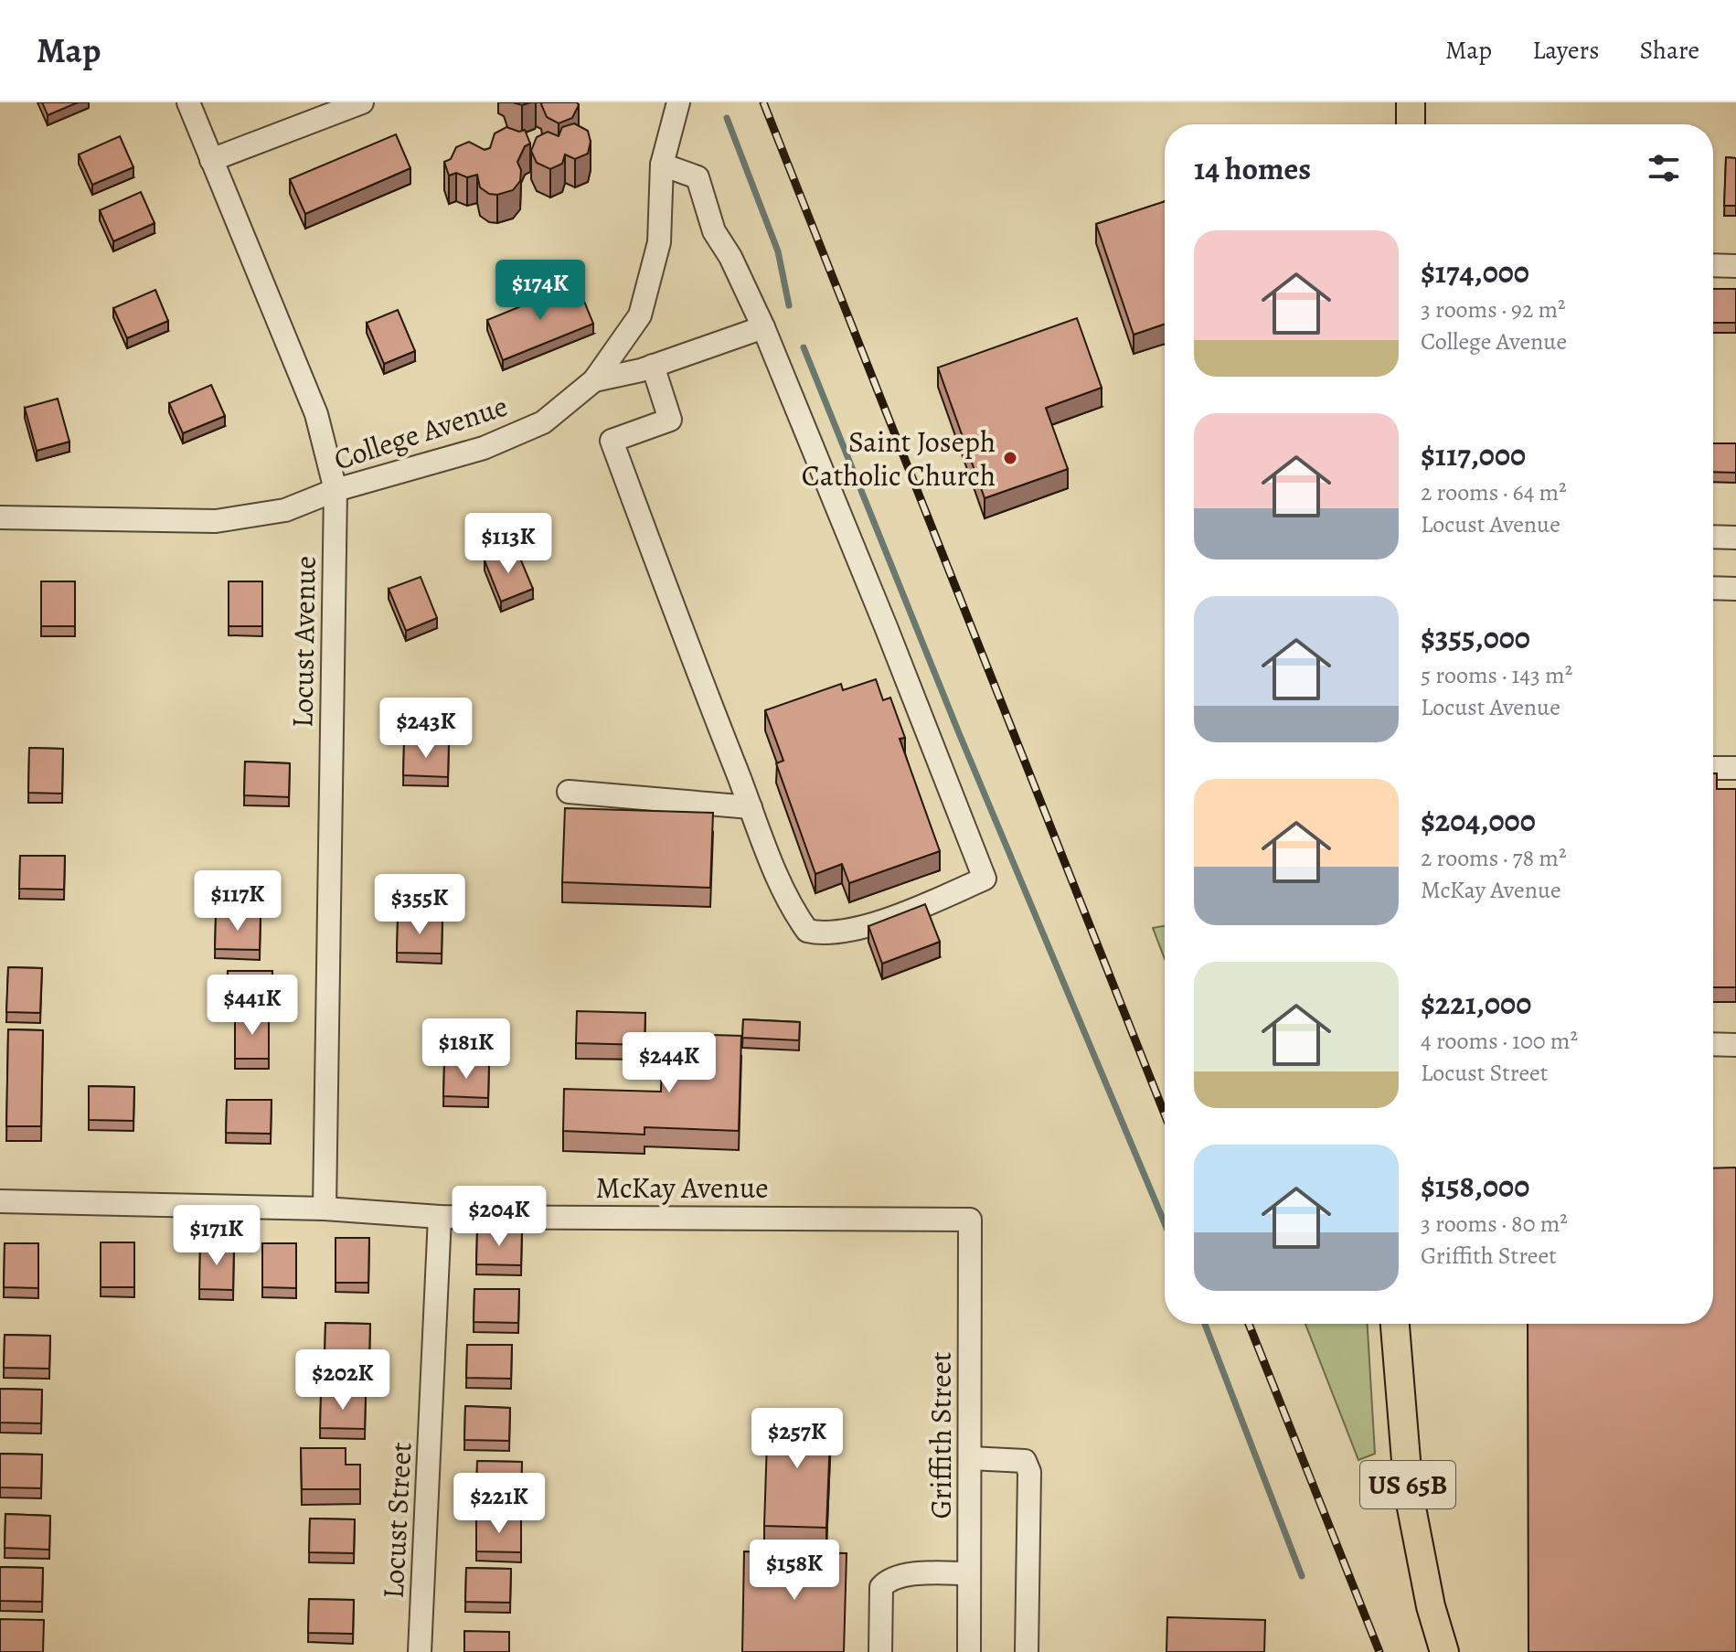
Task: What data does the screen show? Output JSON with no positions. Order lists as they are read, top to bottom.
{
  "streets": {
    "main road": ["US 65B"],
    "street": [
      "College Avenue",
      "Locust Avenue",
      "McKay Avenue",
      "Griffith Street",
      "Locust Street"
    ]
  },
  "crossings": [
    ["College Avenue", "Locust Avenue"],
    ["Locust Avenue", "McKay Avenue"],
    ["McKay Avenue", "Griffith Street"],
    ["McKay Avenue", "Locust Street"]
  ],
  "places": ["Saint Joseph Catholic Church"],
  "page": {
    "header": "Map",
    "nav": ["Map", "Layers", "Share"],
    "heading": "14 homes",
    "list": [
      {
        "name": "$174,000",
        "note": "3 rooms · 92 m² · College Avenue"
      },
      {
        "name": "$117,000",
        "note": "2 rooms · 64 m² · Locust Avenue"
      },
      {
        "name": "$355,000",
        "note": "5 rooms · 143 m² · Locust Avenue"
      },
      {
        "name": "$204,000",
        "note": "2 rooms · 78 m² · McKay Avenue"
      },
      {
        "name": "$221,000",
        "note": "4 rooms · 100 m² · Locust Street"
      },
      {
        "name": "$158,000",
        "note": "3 rooms · 80 m² · Griffith Street"
      }
    ],
    "price": [
      "$174K",
      "$113K",
      "$243K",
      "$117K",
      "$355K",
      "$441K",
      "$181K",
      "$244K",
      "$204K",
      "$171K",
      "$202K",
      "$257K",
      "$221K",
      "$158K"
    ]
  }
}
